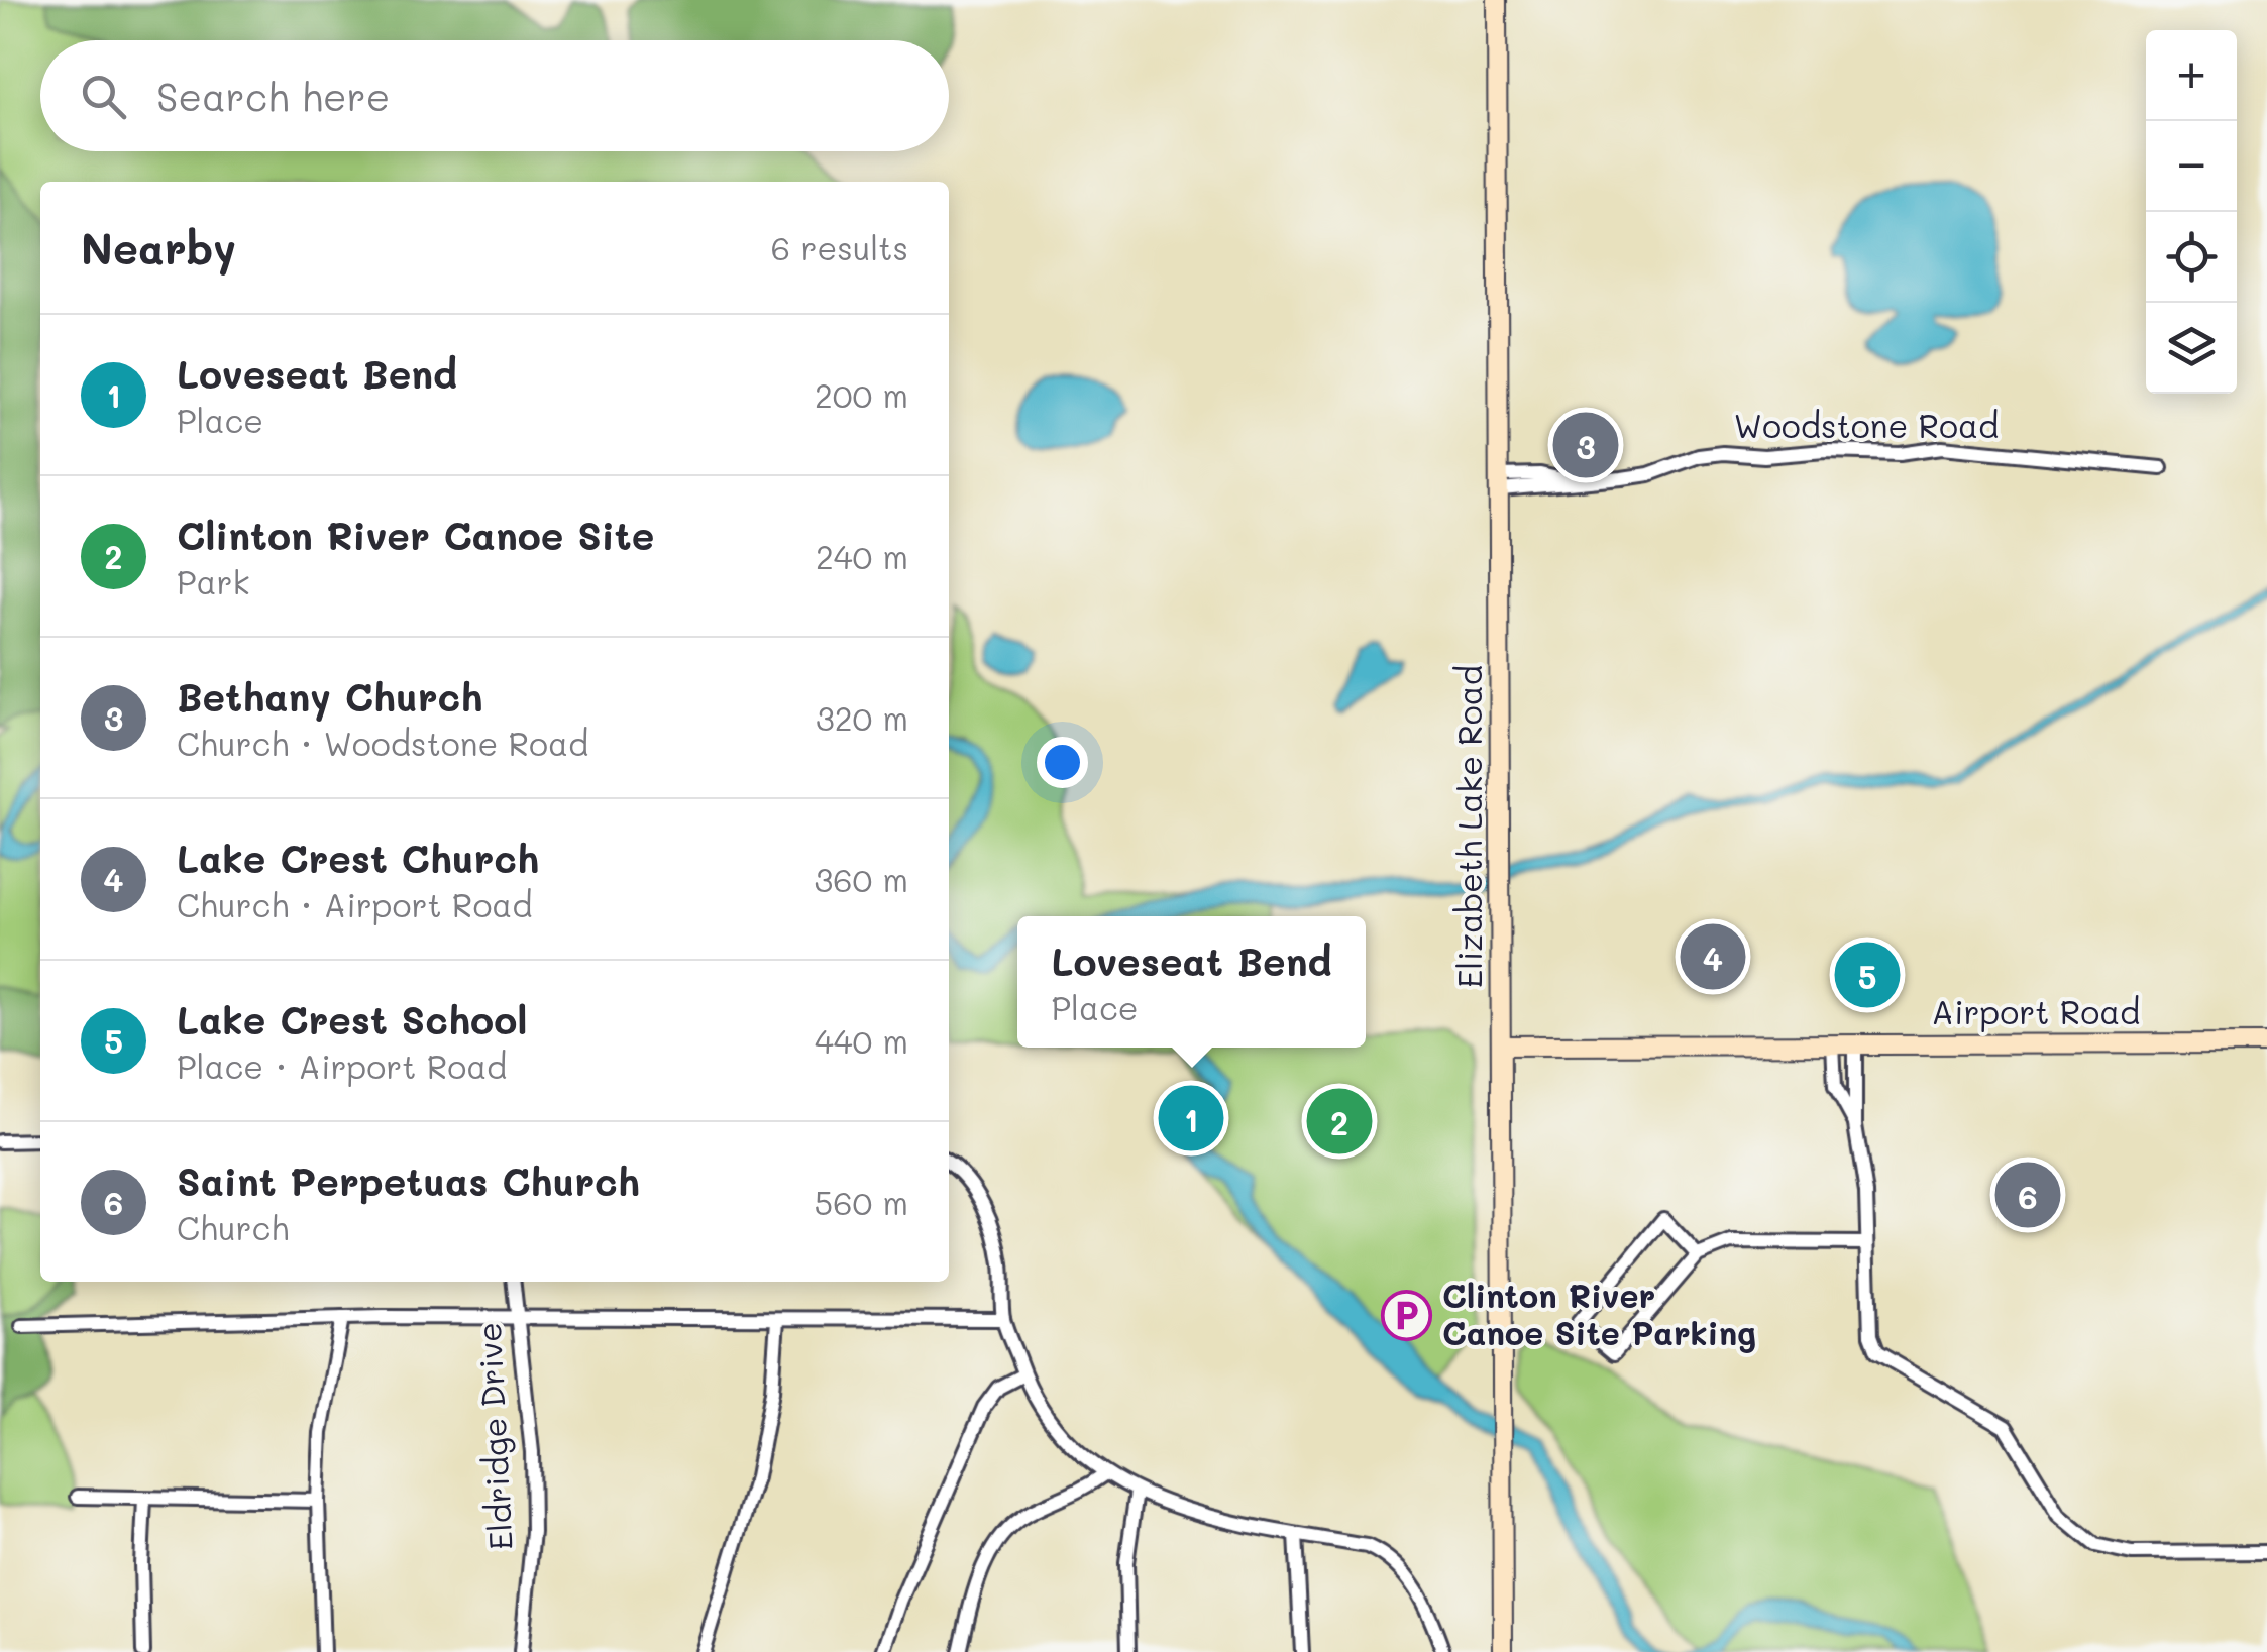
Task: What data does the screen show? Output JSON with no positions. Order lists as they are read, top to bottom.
{
  "streets": {
    "street": [
      "Woodstone Road",
      "Elizabeth Lake Road",
      "Airport Road",
      "Eldridge Drive"
    ]
  },
  "crossings": [
    ["Woodstone Road", "Elizabeth Lake Road"],
    ["Elizabeth Lake Road", "Airport Road"]
  ],
  "places": {
    "parking": ["Clinton River Canoe Site Parking"]
  },
  "page": {
    "map_buttons": ["+", "−"],
    "search": "Search here",
    "heading": ["Nearby", "6 results"],
    "list": [
      {
        "mark": "1",
        "name": "Loveseat Bend",
        "note": "Place",
        "value": "200 m"
      },
      {
        "mark": "2",
        "name": "Clinton River Canoe Site",
        "note": "Park",
        "value": "240 m"
      },
      {
        "mark": "3",
        "name": "Bethany Church",
        "note": "Church · Woodstone Road",
        "value": "320 m"
      },
      {
        "mark": "4",
        "name": "Lake Crest Church",
        "note": "Church · Airport Road",
        "value": "360 m"
      },
      {
        "mark": "5",
        "name": "Lake Crest School",
        "note": "Place · Airport Road",
        "value": "440 m"
      },
      {
        "mark": "6",
        "name": "Saint Perpetuas Church",
        "note": "Church",
        "value": "560 m"
      }
    ],
    "pins": [
      "3",
      "4",
      "5",
      "1",
      "2",
      "6"
    ],
    "popup": ["Loveseat Bend", "Place"]
  }
}
